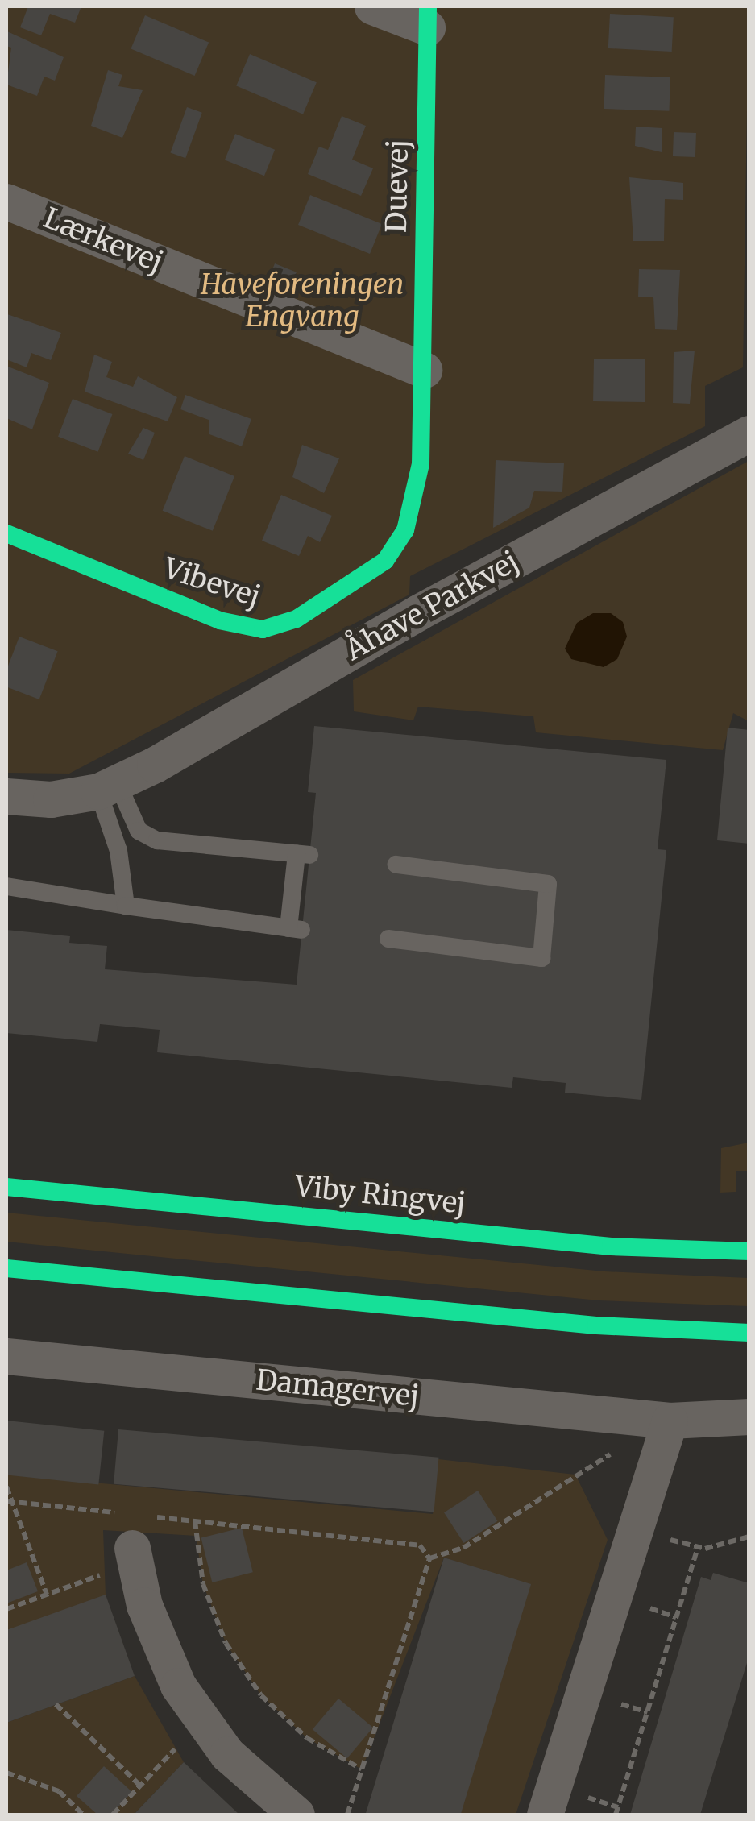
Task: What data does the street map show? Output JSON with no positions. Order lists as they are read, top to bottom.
{
  "streets": {
    "main road": ["Duevej", "Vibevej", "Viby Ringvej"],
    "street": ["Lærkevej", "Åhave Parkvej", "Damagervej"]
  },
  "crossings": [
    ["Duevej", "Lærkevej"],
    ["Duevej", "Vibevej"]
  ],
  "parks": ["Haveforeningen Engvang"]
}
